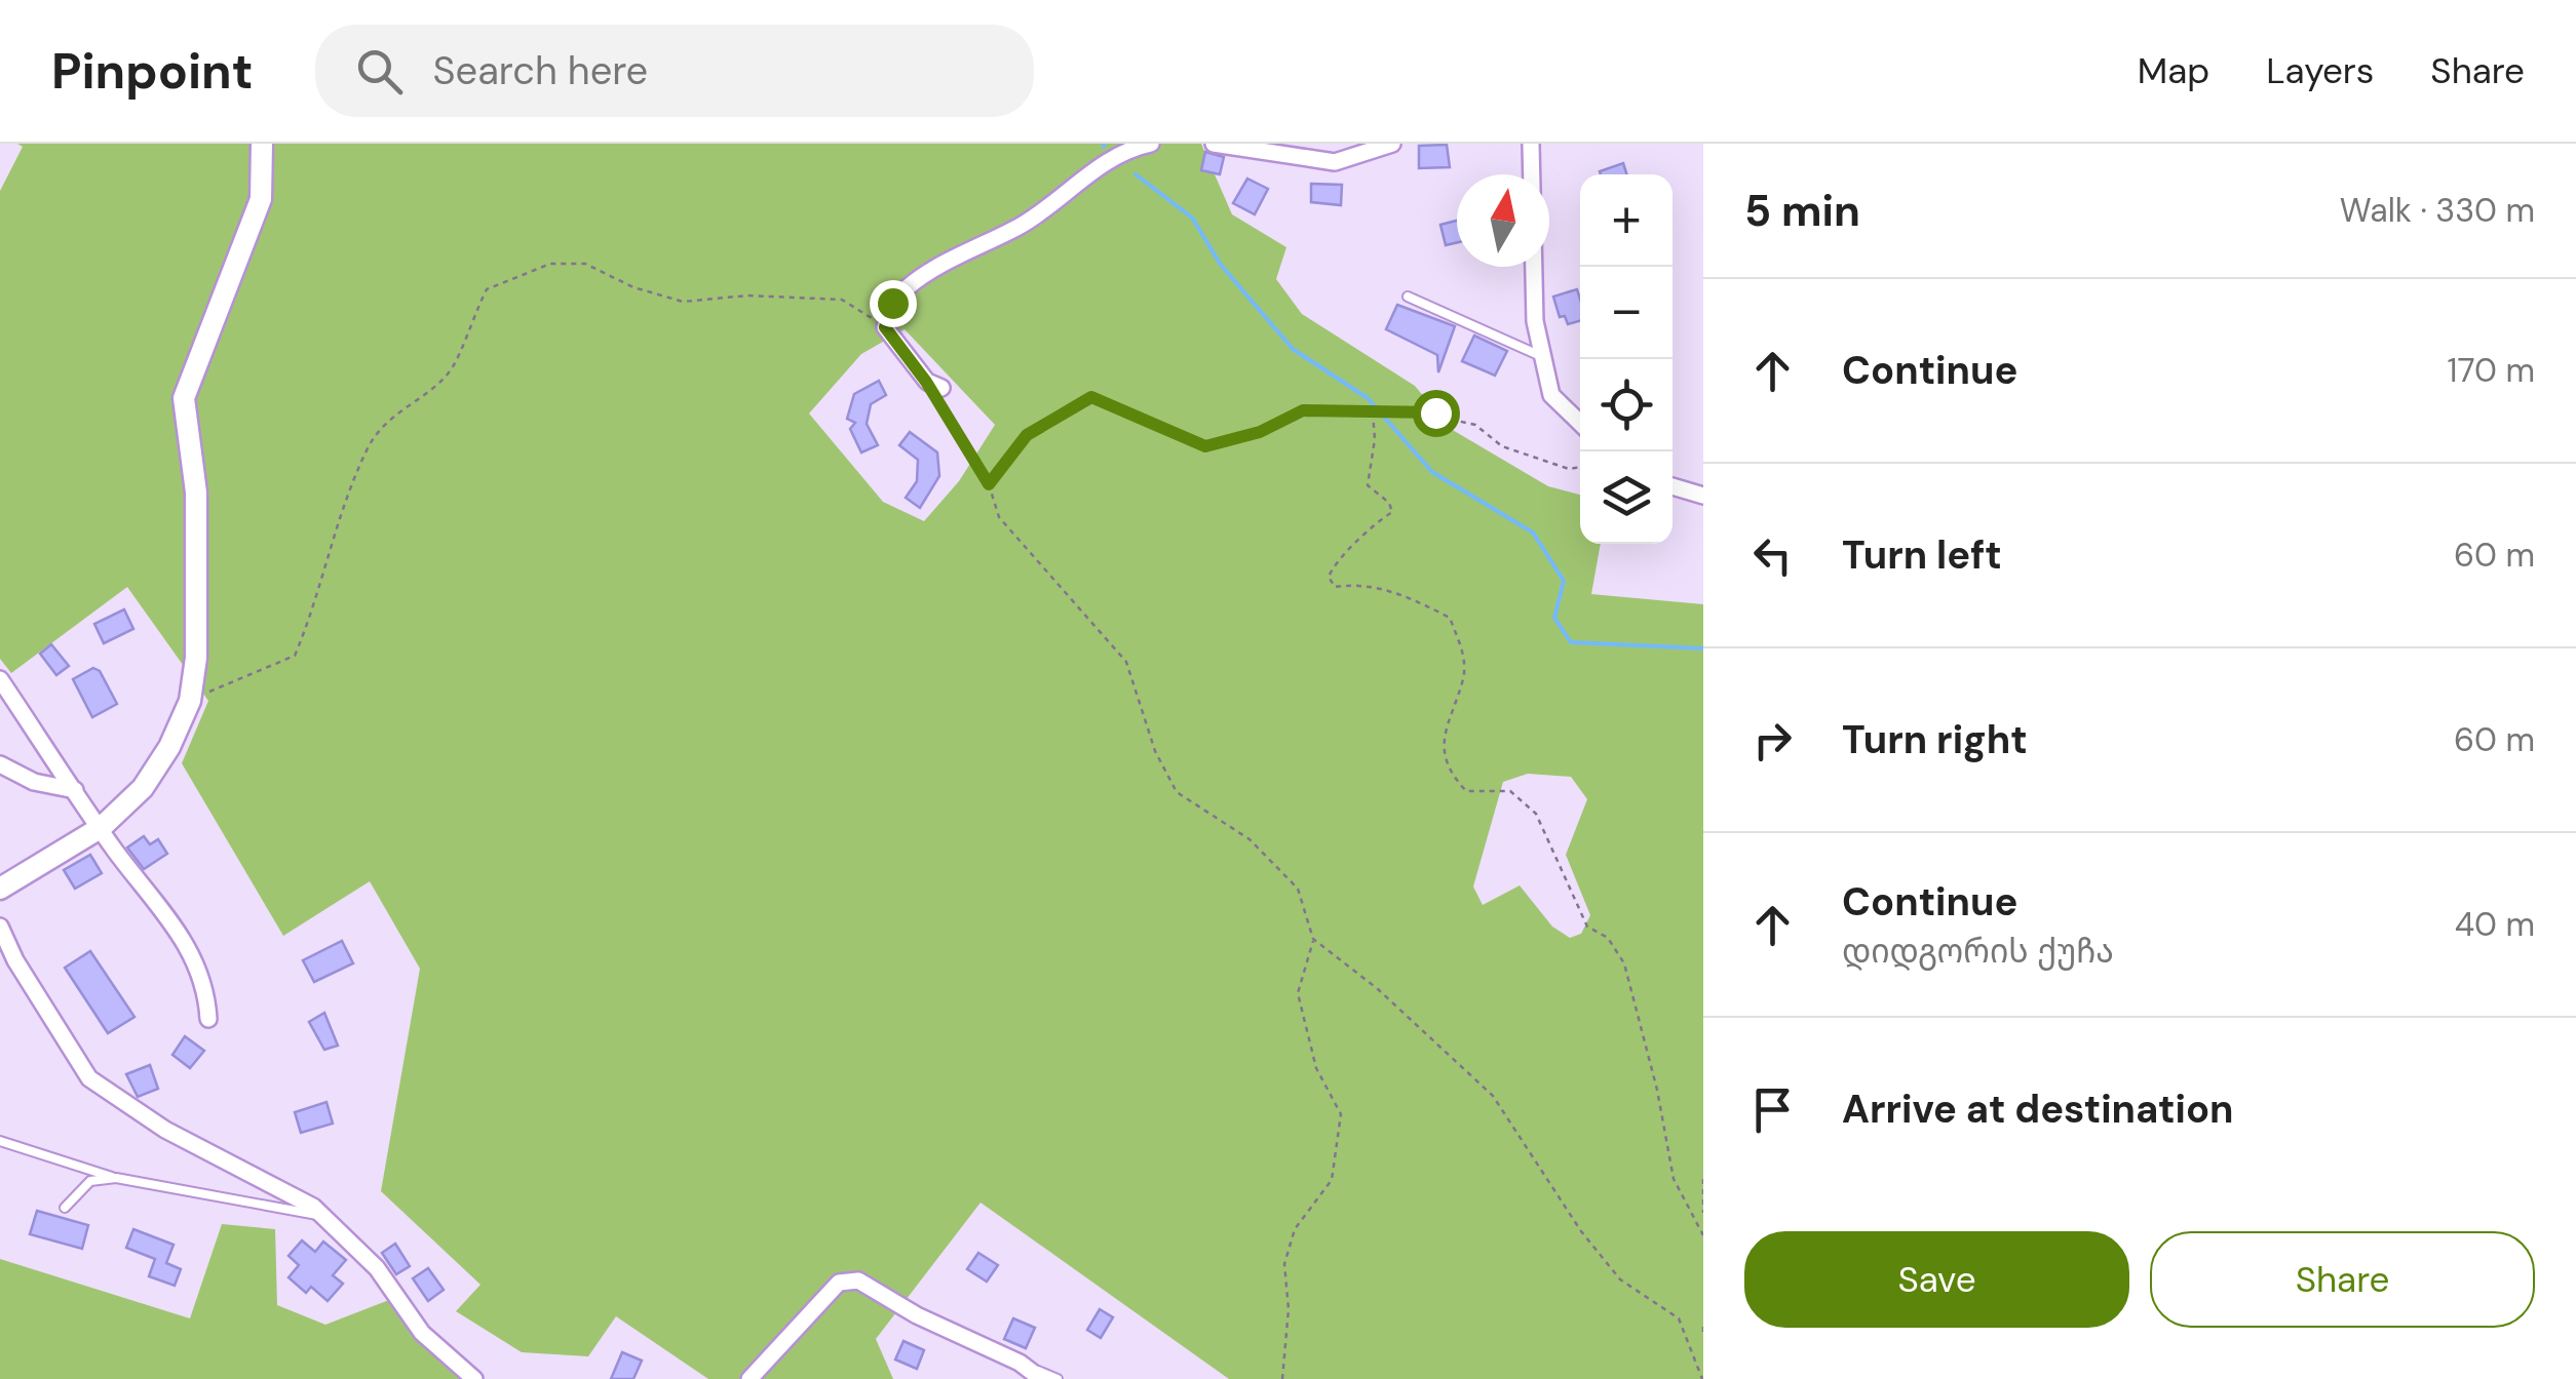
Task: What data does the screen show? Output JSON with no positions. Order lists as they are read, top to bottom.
{
  "north": "top",
  "page": {
    "header": "Pinpoint",
    "search": "Search here",
    "nav": ["Map", "Layers", "Share"],
    "heading": ["5 min", "Walk · 330 m"],
    "map_buttons": ["+", "−"],
    "list": [
      ["Continue", "170 m"],
      ["Turn left", "60 m"],
      ["Turn right", "60 m"],
      ["Continue", "დიდგორის ქუჩა", "40 m"],
      "Arrive at destination"
    ],
    "buttons": ["Save", "Share"]
  }
}
